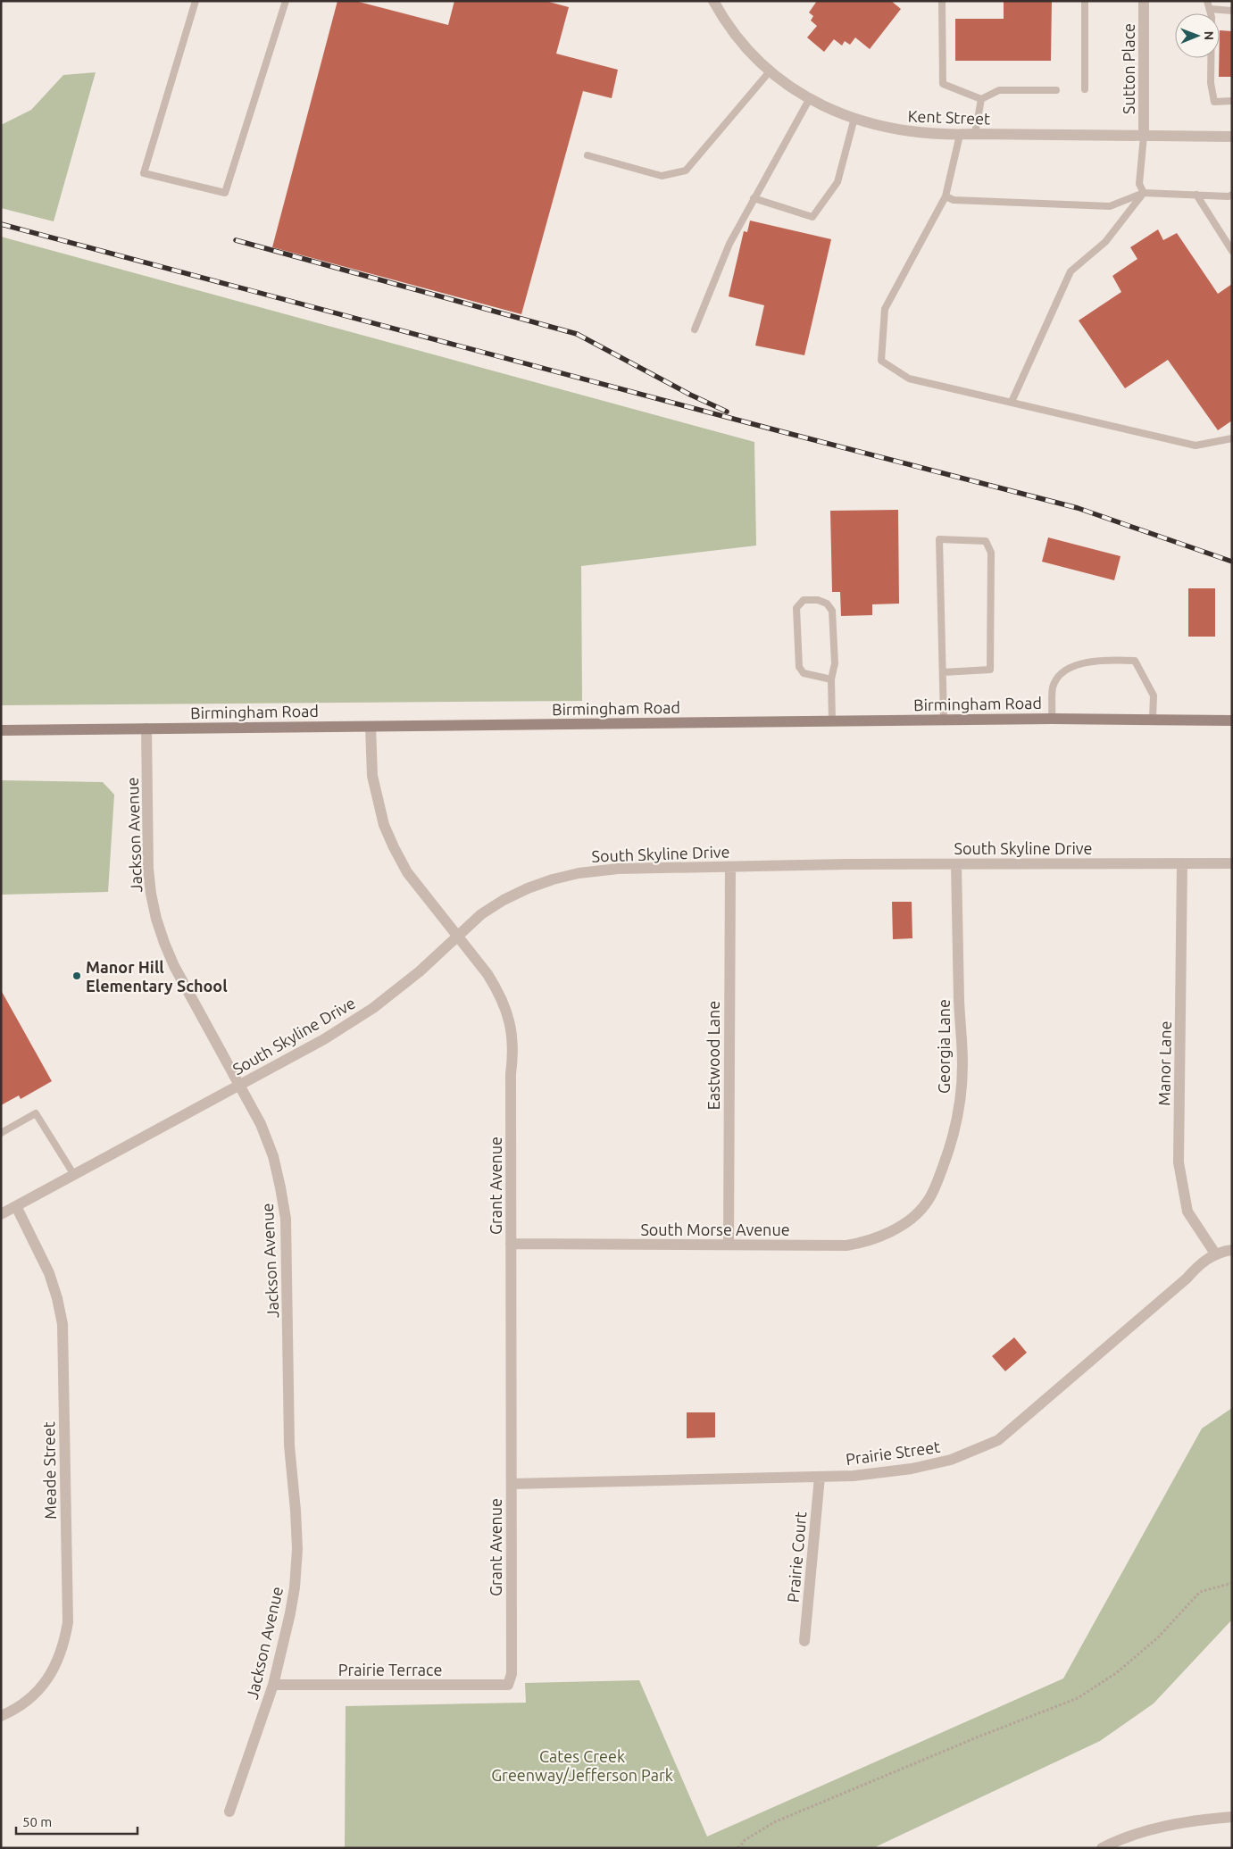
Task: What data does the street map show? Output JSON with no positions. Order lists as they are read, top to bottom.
{
  "streets": {
    "street": [
      "Sutton Place",
      "Kent Street",
      "Birmingham Road",
      "Jackson Avenue",
      "South Skyline Drive",
      "Georgia Lane",
      "Eastwood Lane",
      "Manor Lane",
      "Grant Avenue",
      "South Morse Avenue",
      "Prairie Street",
      "Meade Street",
      "Prairie Court",
      "Prairie Terrace"
    ]
  },
  "crossings": [
    ["Sutton Place", "Kent Street"],
    ["Birmingham Road", "Jackson Avenue"],
    ["Birmingham Road", "Grant Avenue"],
    ["Jackson Avenue", "South Skyline Drive"],
    ["Jackson Avenue", "Prairie Terrace"],
    ["South Skyline Drive", "Georgia Lane"],
    ["South Skyline Drive", "Eastwood Lane"],
    ["South Skyline Drive", "Manor Lane"],
    ["South Skyline Drive", "Grant Avenue"],
    ["South Skyline Drive", "Meade Street"],
    ["Georgia Lane", "South Morse Avenue"],
    ["Eastwood Lane", "South Morse Avenue"],
    ["Manor Lane", "Prairie Street"],
    ["Grant Avenue", "South Morse Avenue"],
    ["Grant Avenue", "Prairie Street"],
    ["Grant Avenue", "Prairie Terrace"],
    ["Prairie Street", "Prairie Court"]
  ],
  "parks": ["Cates Creek Greenway/Jefferson Park"],
  "places": ["Manor Hill Elementary School"],
  "scale_bar": "50 m",
  "north": "right"
}
